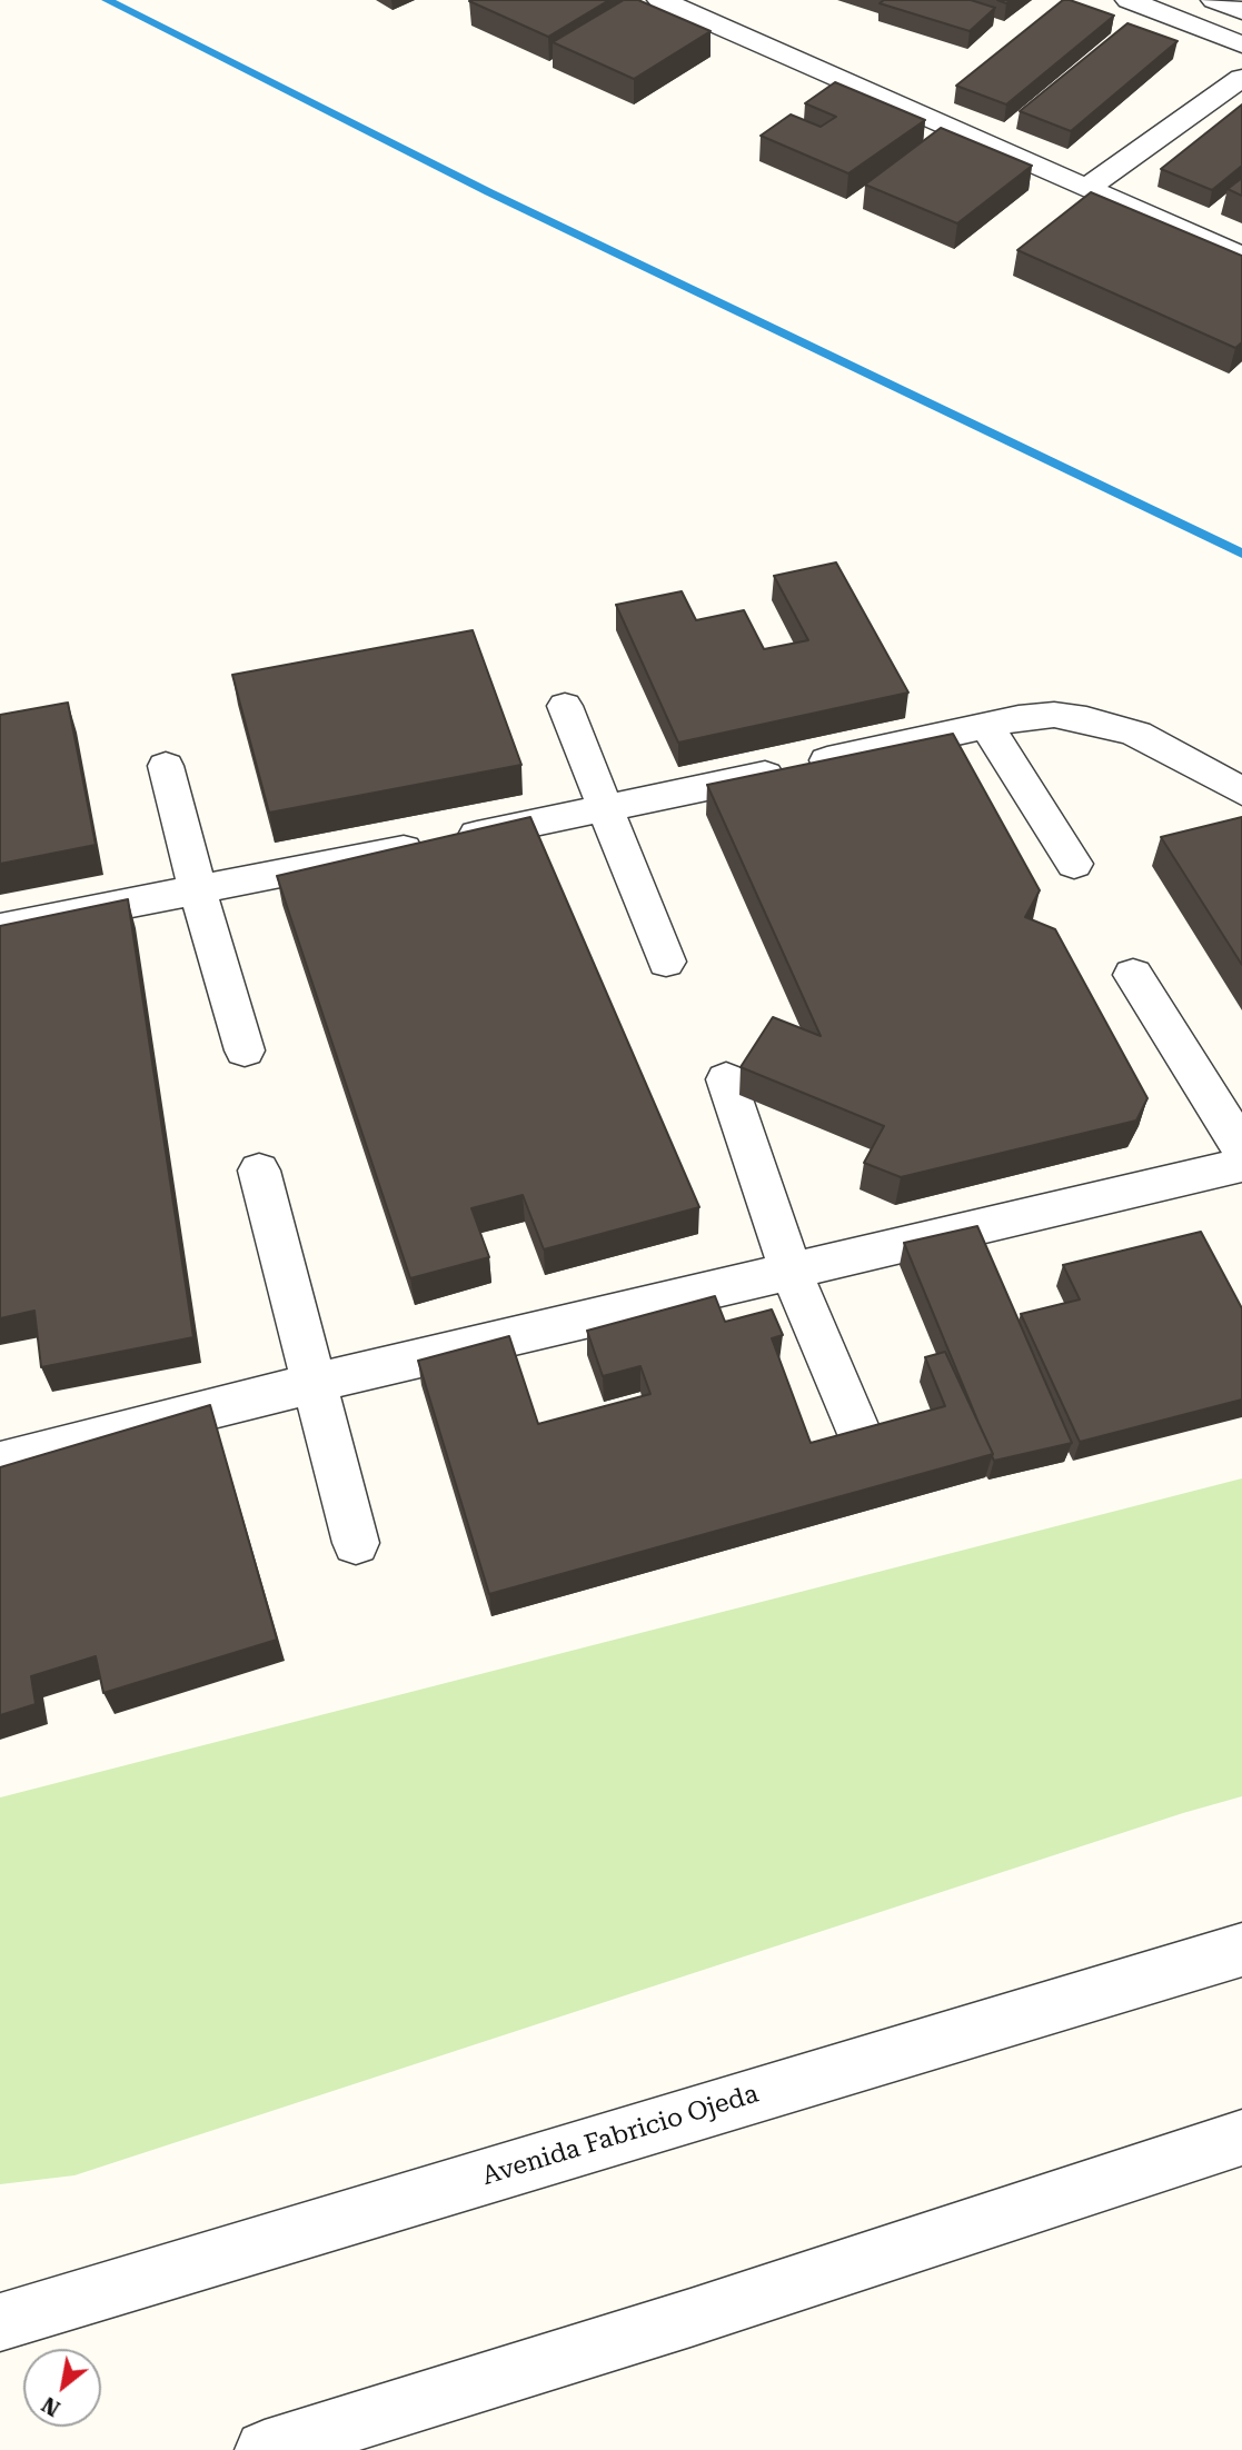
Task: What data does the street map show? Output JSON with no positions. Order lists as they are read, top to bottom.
{
  "streets": {
    "street": ["Avenida Fabricio Ojeda"]
  },
  "north": "bottom left"
}
